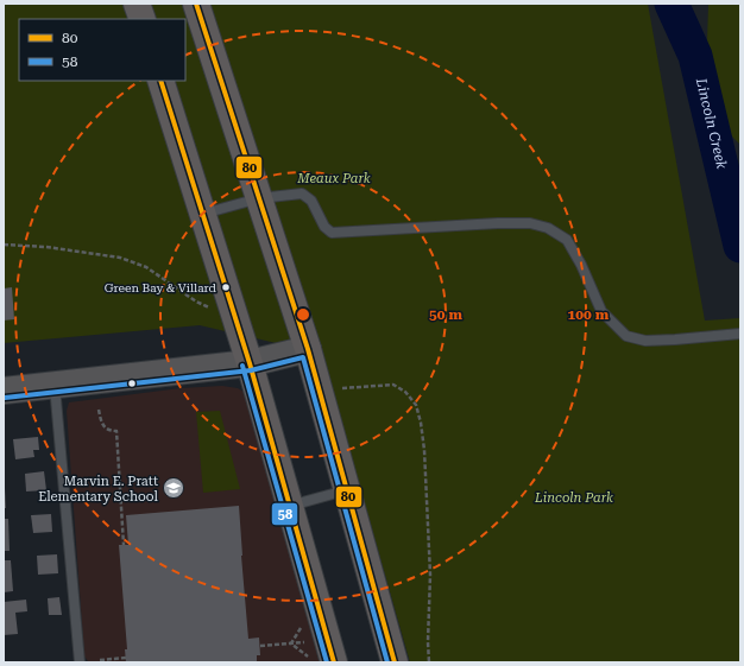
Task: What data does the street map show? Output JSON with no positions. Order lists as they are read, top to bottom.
{
  "water": ["Lincoln Creek"],
  "parks": ["Meaux Park", "Lincoln Park"],
  "places": {
    "other": ["Green Bay & Villard"],
    "school or university": ["Marvin E. Pratt Elementary School"]
  },
  "lines": ["transit line 80", "transit line 58"],
  "legend": ["80", "58"],
  "rings": ["50 m", "100 m"]
}
